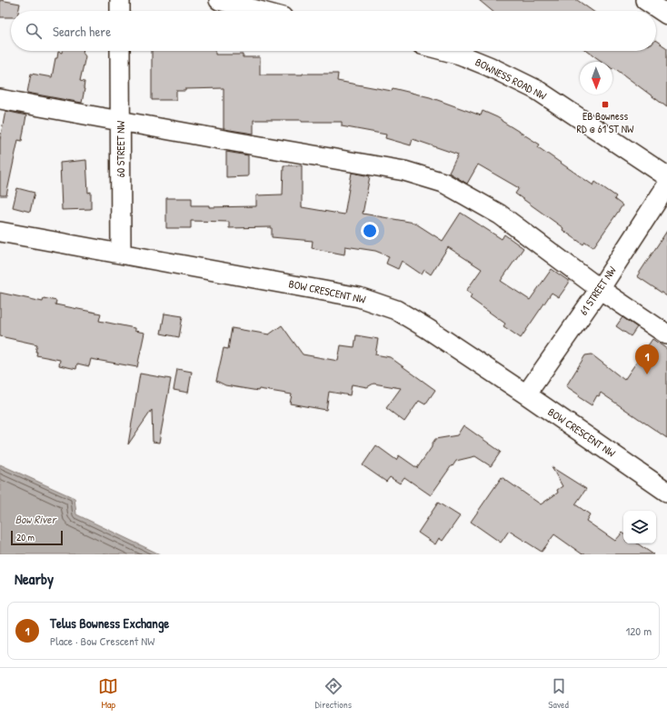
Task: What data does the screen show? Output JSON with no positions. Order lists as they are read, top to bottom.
{
  "streets": {
    "street": [
      "BOWNESS ROAD NW",
      "60 STREET NW",
      "61 STREET NW",
      "BOW CRESCENT NW"
    ]
  },
  "crossings": [
    ["60 STREET NW", "BOW CRESCENT NW"],
    ["61 STREET NW", "BOW CRESCENT NW"]
  ],
  "water": ["Bow River"],
  "places": {
    "transit": ["EB Bowness RD @ 61 ST NW"]
  },
  "scale_bar": "20 m",
  "north": "bottom",
  "page": {
    "search": "Search here",
    "pins": "1",
    "scale": "20 m",
    "heading": "Nearby",
    "list": [
      {
        "mark": "1",
        "name": "Telus Bowness Exchange",
        "note": "Place · Bow Crescent NW",
        "value": "120 m"
      }
    ],
    "nav": ["Map", "Directions", "Saved"]
  }
}
